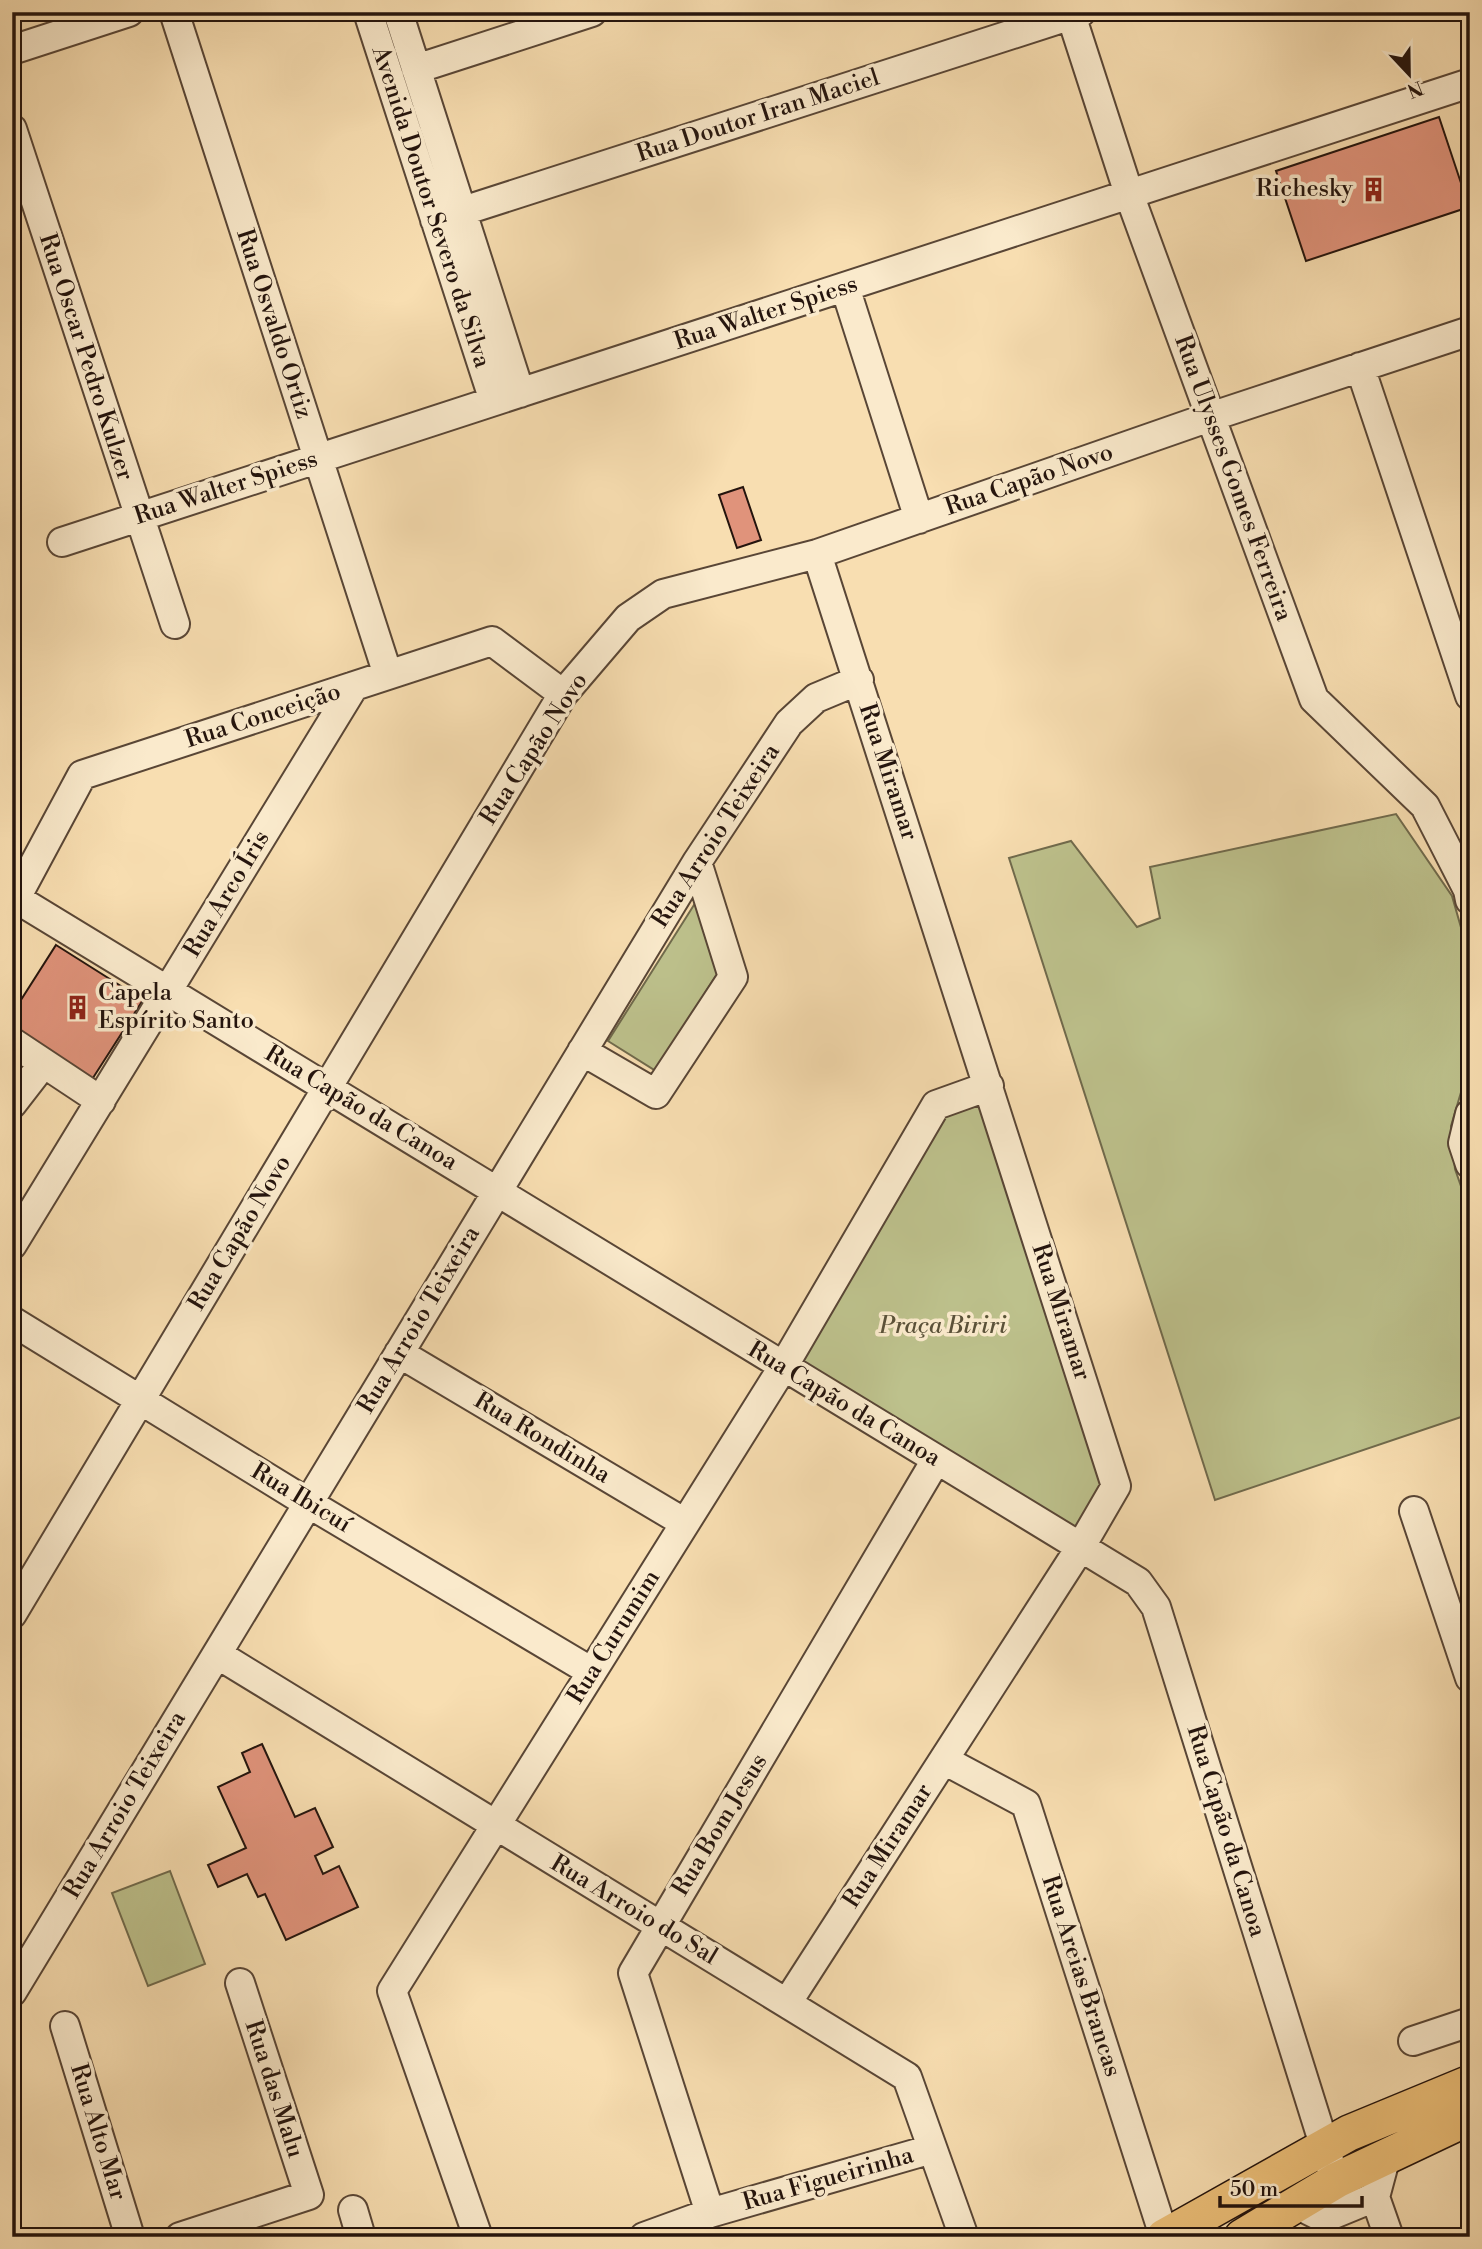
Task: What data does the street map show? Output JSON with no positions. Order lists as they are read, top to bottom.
{
  "streets": {
    "street": [
      "Rua Doutor Iran Maciel",
      "Avenida Doutor Severo da Silva",
      "Rua Walter Spiess",
      "Rua Osvaldo Ortiz",
      "Rua Oscar Pedro Kulzer",
      "Rua Ulysses Gomes Ferreira",
      "Rua Capão Novo",
      "Rua Conceição",
      "Rua Miramar",
      "Rua Arroio Teixeira",
      "Rua Arco Íris",
      "Rua Capão da Canoa",
      "Rua Rondinha",
      "Rua Ibicuí",
      "Rua Curumim",
      "Rua Bom Jesus",
      "Rua Arroio do Sal",
      "Rua Areias Brancas",
      "Rua das Malu",
      "Rua Alto Mar",
      "Rua Figueirinha"
    ]
  },
  "crossings": [
    ["Rua Doutor Iran Maciel", "Avenida Doutor Severo da Silva"],
    ["Rua Doutor Iran Maciel", "Rua Ulysses Gomes Ferreira"],
    ["Avenida Doutor Severo da Silva", "Rua Walter Spiess"],
    ["Rua Walter Spiess", "Rua Osvaldo Ortiz"],
    ["Rua Walter Spiess", "Rua Oscar Pedro Kulzer"],
    ["Rua Walter Spiess", "Rua Ulysses Gomes Ferreira"],
    ["Rua Osvaldo Ortiz", "Rua Conceição"],
    ["Rua Ulysses Gomes Ferreira", "Rua Capão Novo"],
    ["Rua Capão Novo", "Rua Conceição"],
    ["Rua Capão Novo", "Rua Miramar"],
    ["Rua Capão Novo", "Rua Capão da Canoa"],
    ["Rua Capão Novo", "Rua Ibicuí"],
    ["Rua Conceição", "Rua Arco Íris"],
    ["Rua Conceição", "Rua Capão da Canoa"],
    ["Rua Miramar", "Rua Arroio Teixeira"],
    ["Rua Miramar", "Rua Capão da Canoa"],
    ["Rua Miramar", "Rua Curumim"],
    ["Rua Miramar", "Rua Arroio do Sal"],
    ["Rua Miramar", "Rua Areias Brancas"],
    ["Rua Arroio Teixeira", "Rua Capão da Canoa"],
    ["Rua Arroio Teixeira", "Rua Rondinha"],
    ["Rua Arroio Teixeira", "Rua Ibicuí"],
    ["Rua Arroio Teixeira", "Rua Arroio do Sal"],
    ["Rua Arco Íris", "Rua Capão da Canoa"],
    ["Rua Capão da Canoa", "Rua Curumim"],
    ["Rua Capão da Canoa", "Rua Bom Jesus"],
    ["Rua Rondinha", "Rua Curumim"],
    ["Rua Ibicuí", "Rua Curumim"],
    ["Rua Curumim", "Rua Arroio do Sal"],
    ["Rua Bom Jesus", "Rua Arroio do Sal"],
    ["Rua Bom Jesus", "Rua Figueirinha"],
    ["Rua Arroio do Sal", "Rua Figueirinha"]
  ],
  "parks": ["Praça Biriri"],
  "places": {
    "building": ["Richesky", "Capela Espírito Santo"]
  },
  "scale_bar": "50 m",
  "north": "bottom"
}
